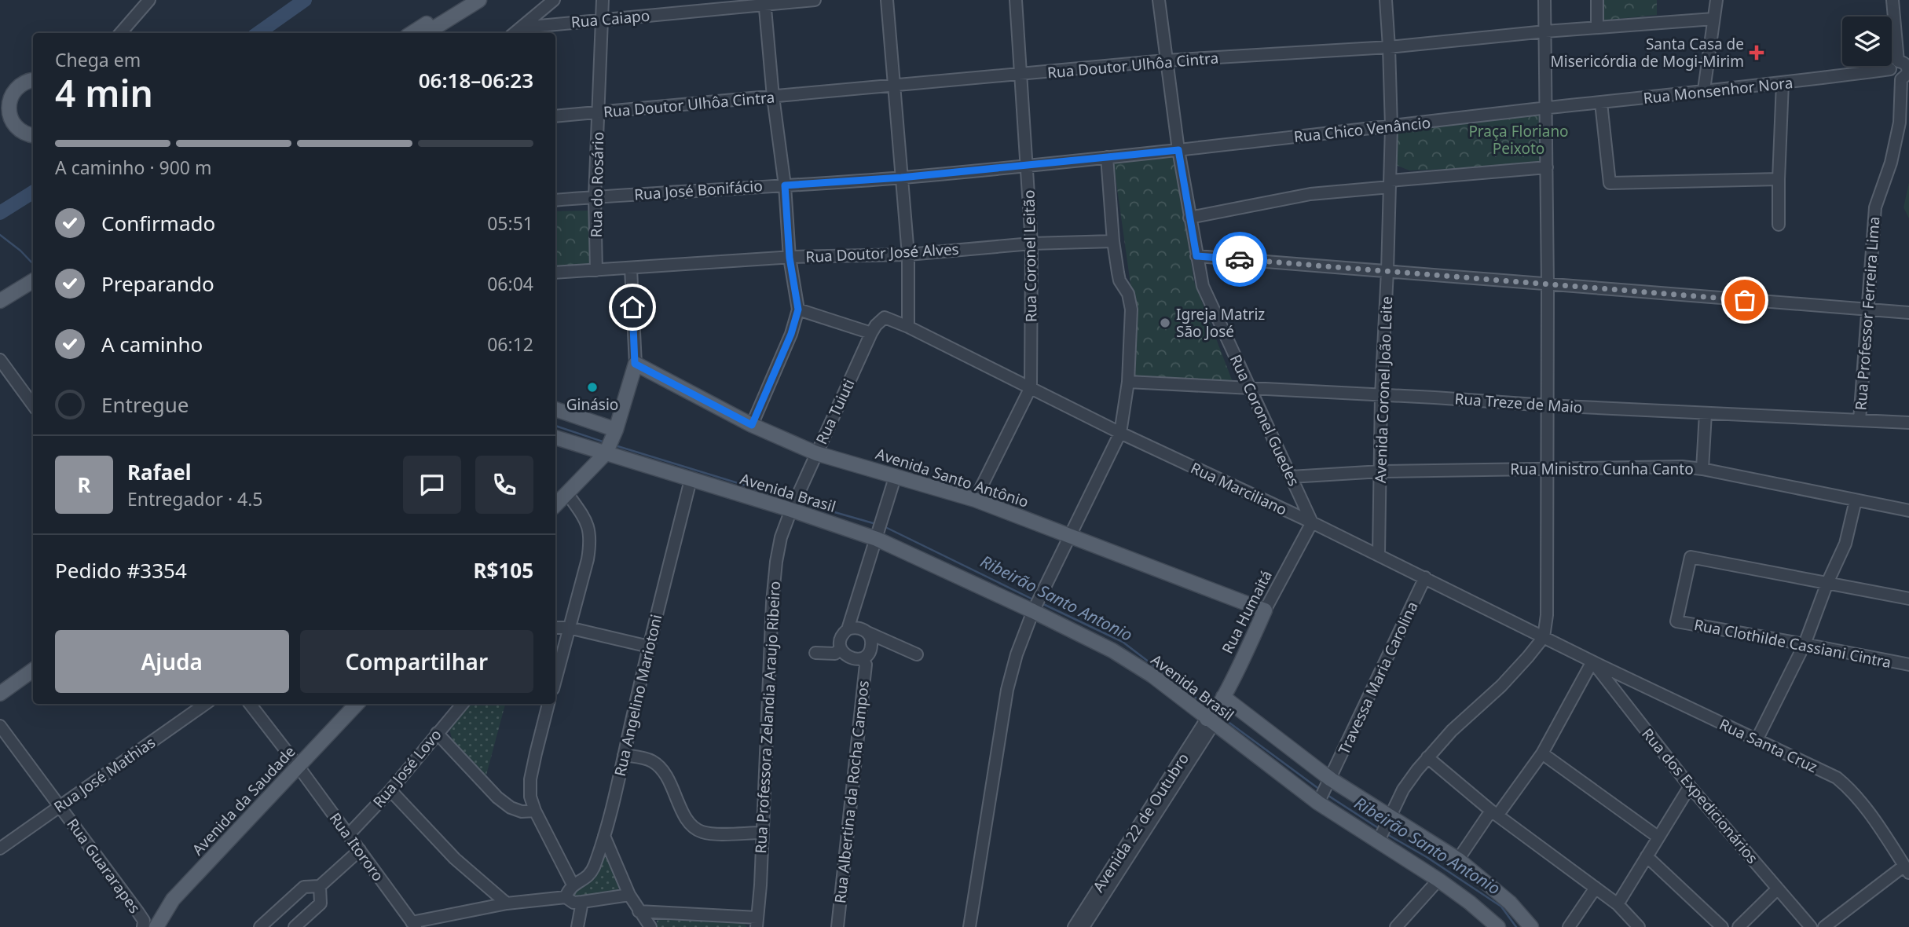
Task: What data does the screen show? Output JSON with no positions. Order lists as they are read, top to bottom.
{
  "streets": {
    "main road": [
      "Avenida Santo Antônio",
      "Avenida Brasil",
      "Rua Humaitá",
      "Avenida da Saudade"
    ],
    "street": [
      "Rua Caiapo",
      "Rua Doutor Ulhôa Cintra",
      "Rua Monsenhor Nora",
      "Rua Chico Venâncio",
      "Rua do Rosário",
      "Rua José Bonifácio",
      "Rua Doutor José Alves",
      "Rua Coronel Leitão",
      "Rua Professor Ferreira Lima",
      "Avenida Coronel João Leite",
      "Rua Treze de Maio",
      "Rua Tuiuti",
      "Rua Coronel Guedes",
      "Rua Ministro Cunha Canto",
      "Rua Marciliano",
      "Rua Clothilde Cassiani Cintra",
      "Travessa Maria Carolina",
      "Rua Angelino Mariotoni",
      "Rua Professora Zelandia Araujo Ribeiro",
      "Rua Santa Cruz",
      "Rua José Lovo",
      "Rua José Mathias",
      "Rua Albertina da Rocha Campos",
      "Rua dos Expedicionários",
      "Avenida 22 de Outubro",
      "Rua Itororo",
      "Rua Guararapes"
    ]
  },
  "crossings": [
    ["Rua Caiapo", "Rua do Rosário"],
    ["Rua Doutor Ulhôa Cintra", "Rua do Rosário"],
    ["Rua Doutor Ulhôa Cintra", "Rua Coronel Leitão"],
    ["Rua Doutor Ulhôa Cintra", "Avenida Coronel João Leite"],
    ["Rua Doutor Ulhôa Cintra", "Rua Coronel Guedes"],
    ["Rua Monsenhor Nora", "Rua Chico Venâncio"],
    ["Rua Monsenhor Nora", "Rua Professor Ferreira Lima"],
    ["Rua Chico Venâncio", "Rua José Bonifácio"],
    ["Rua Chico Venâncio", "Avenida Coronel João Leite"],
    ["Rua Chico Venâncio", "Rua Coronel Guedes"],
    ["Rua do Rosário", "Rua José Bonifácio"],
    ["Rua do Rosário", "Rua Doutor José Alves"],
    ["Rua José Bonifácio", "Rua Coronel Leitão"],
    ["Rua Doutor José Alves", "Rua Coronel Leitão"],
    ["Rua Coronel Leitão", "Avenida Santo Antônio"],
    ["Rua Coronel Leitão", "Rua Marciliano"],
    ["Rua Professor Ferreira Lima", "Rua Treze de Maio"],
    ["Avenida Coronel João Leite", "Rua Treze de Maio"],
    ["Avenida Coronel João Leite", "Rua Ministro Cunha Canto"],
    ["Avenida Coronel João Leite", "Rua Marciliano"],
    ["Rua Treze de Maio", "Rua Coronel Guedes"],
    ["Rua Tuiuti", "Avenida Santo Antônio"],
    ["Rua Tuiuti", "Rua Marciliano"],
    ["Rua Tuiuti", "Avenida Brasil"],
    ["Rua Tuiuti", "Rua Professora Zelandia Araujo Ribeiro"],
    ["Rua Coronel Guedes", "Rua Ministro Cunha Canto"],
    ["Rua Coronel Guedes", "Rua Marciliano"],
    ["Rua Coronel Guedes", "Rua Humaitá"],
    ["Avenida Santo Antônio", "Rua Humaitá"],
    ["Rua Marciliano", "Rua Humaitá"],
    ["Rua Marciliano", "Travessa Maria Carolina"],
    ["Rua Marciliano", "Rua Santa Cruz"],
    ["Rua Marciliano", "Rua dos Expedicionários"],
    ["Avenida Brasil", "Rua Humaitá"],
    ["Avenida Brasil", "Travessa Maria Carolina"],
    ["Avenida Brasil", "Rua Angelino Mariotoni"],
    ["Avenida Brasil", "Rua Professora Zelandia Araujo Ribeiro"],
    ["Avenida Brasil", "Avenida 22 de Outubro"],
    ["Rua Humaitá", "Avenida 22 de Outubro"],
    ["Rua Santa Cruz", "Rua dos Expedicionários"],
    ["Rua José Lovo", "Rua Itororo"],
    ["Rua José Mathias", "Rua Guararapes"],
    ["Avenida da Saudade", "Rua Itororo"]
  ],
  "water": ["Ribeirão Santo Antonio"],
  "parks": ["Praça Floriano Peixoto"],
  "places": {
    "health": ["Santa Casa de Misericórdia de Mogi-Mirim"],
    "other": ["Igreja Matriz São José", "Ginásio"]
  },
  "page": {
    "heading": ["4 min", "Chega em", "06:18–06:23"],
    "panel": [
      "Rafael",
      "Entregador · 4.5",
      "Pedido #3354",
      "R$105"
    ],
    "bar": "A caminho · 900 m",
    "list": [
      ["Confirmado", "05:51"],
      ["Preparando", "06:04"],
      ["A caminho", "06:12"],
      "Entregue"
    ],
    "round": "R",
    "buttons": ["Ajuda", "Compartilhar"]
  }
}
